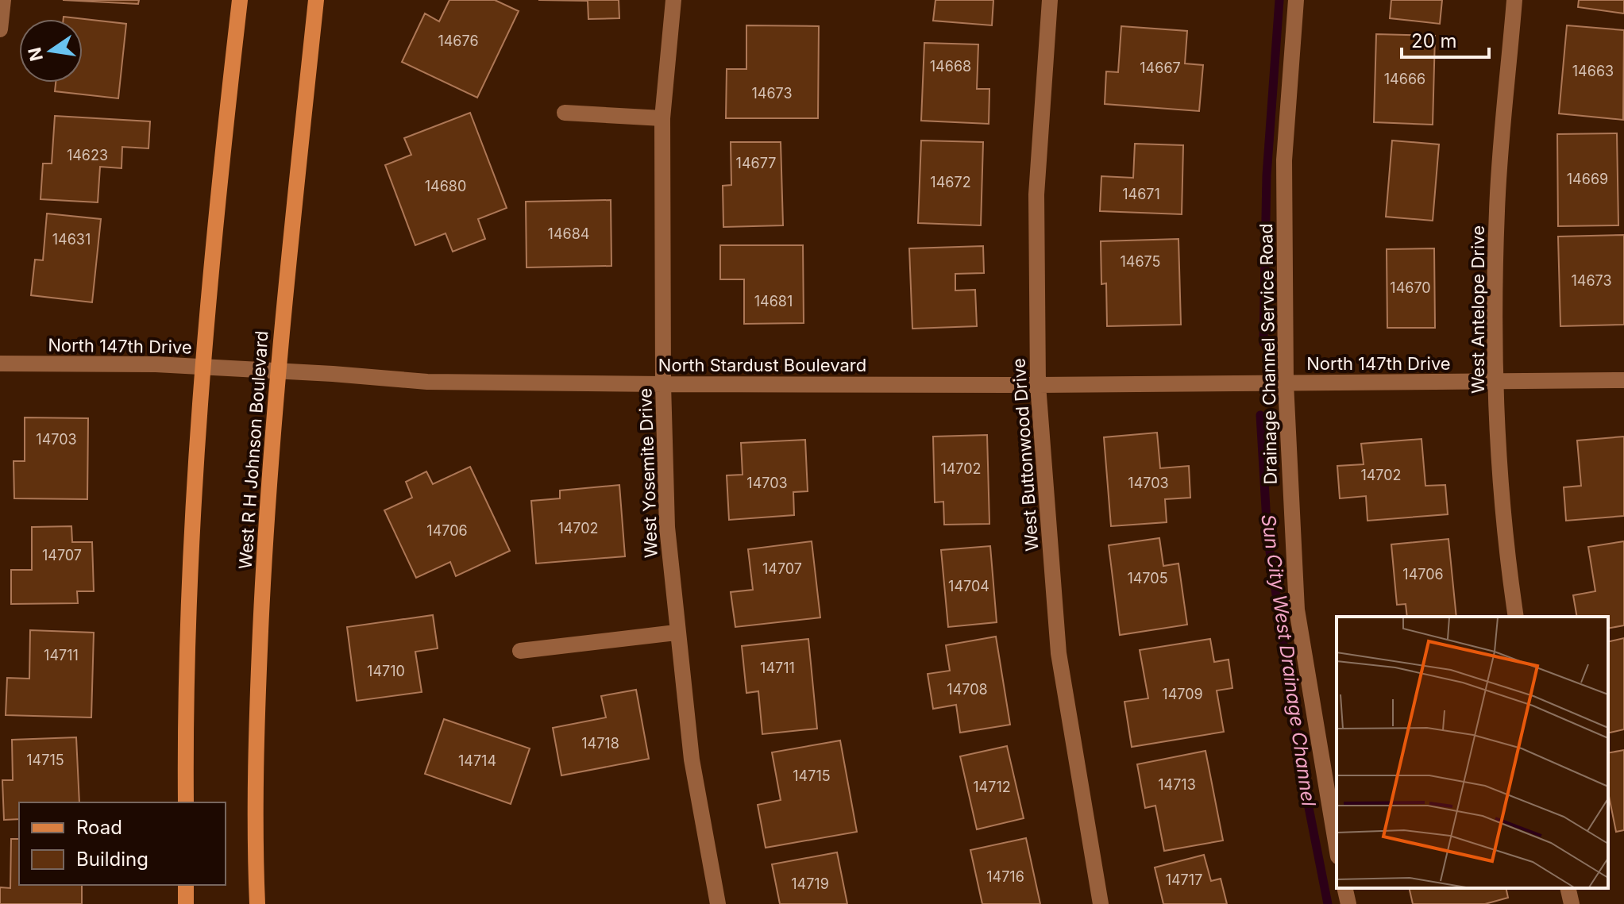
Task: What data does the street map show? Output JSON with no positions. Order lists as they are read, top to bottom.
{
  "streets": {
    "main road": ["West R H Johnson Boulevard"],
    "street": [
      "West Antelope Drive",
      "North 147th Drive",
      "Drainage Channel Service Road",
      "North Stardust Boulevard",
      "West Buttonwood Drive",
      "West Yosemite Drive"
    ]
  },
  "crossings": [
    ["West Antelope Drive", "North 147th Drive"],
    ["North 147th Drive", "Drainage Channel Service Road"],
    ["North 147th Drive", "North Stardust Boulevard"],
    ["Drainage Channel Service Road", "North Stardust Boulevard"],
    ["North Stardust Boulevard", "West R H Johnson Boulevard"],
    ["North Stardust Boulevard", "West Buttonwood Drive"],
    ["North Stardust Boulevard", "West Yosemite Drive"]
  ],
  "water": ["Sun City West Drainage Channel"],
  "house_numbers": [
    "14676",
    "14668",
    "14667",
    "14663",
    "14666",
    "14673",
    "14623",
    "14677",
    "14669",
    "14672",
    "14680",
    "14671",
    "14684",
    "14631",
    "14675",
    "14673",
    "14670",
    "14681",
    "14703",
    "14702",
    "14702",
    "14703",
    "14703",
    "14702",
    "14706",
    "14707",
    "14707",
    "14706",
    "14705",
    "14704",
    "14711",
    "14711",
    "14710",
    "14708",
    "14709",
    "14718",
    "14715",
    "14714",
    "14715",
    "14713",
    "14712",
    "14716",
    "14717",
    "14719"
  ],
  "legend": ["Road", "Building"],
  "scale_bar": "20 m",
  "north": "left"
}
